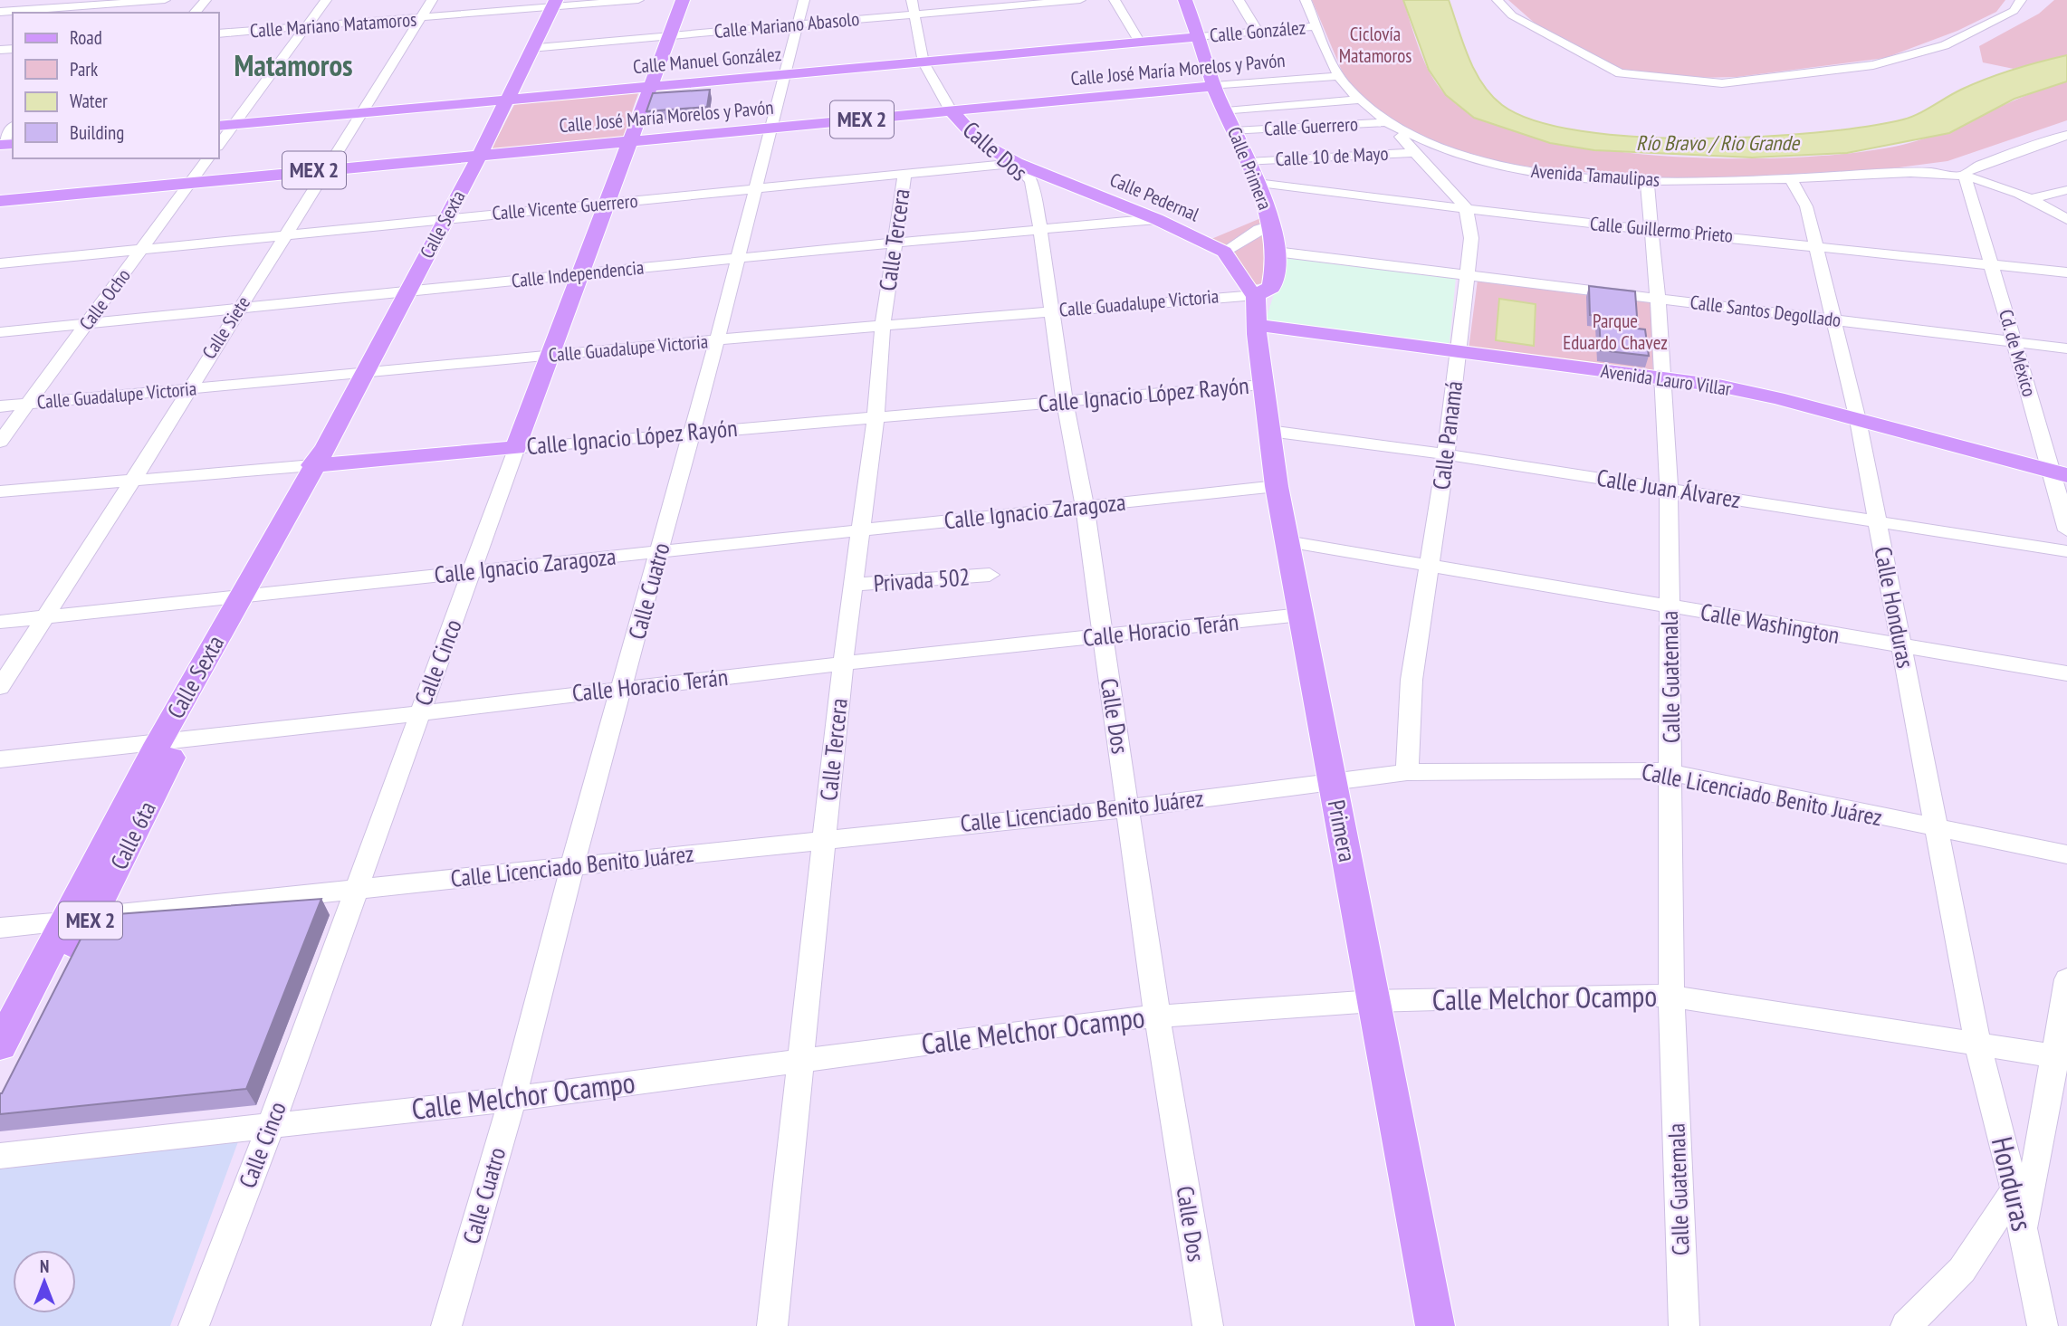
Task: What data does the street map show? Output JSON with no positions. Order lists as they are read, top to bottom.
{
  "streets": {
    "main road": [
      "Calle Manuel González",
      "Calle José María Morelos y Pavón",
      "MEX 2",
      "Calle Dos",
      "Calle Primera",
      "Calle Pedernal",
      "Calle Sexta",
      "Avenida Lauro Villar",
      "Calle Ignacio López Rayón",
      "Calle Cinco",
      "Primera",
      "Calle 6ta"
    ],
    "street": [
      "Calle Mariano Matamoros",
      "Calle Mariano Abasolo",
      "Calle González",
      "Calle Guerrero",
      "Calle 10 de Mayo",
      "Avenida Tamaulipas",
      "Calle Vicente Guerrero",
      "Calle Guillermo Prieto",
      "Calle Tercera",
      "Calle Independencia",
      "Calle Ocho",
      "Calle Guadalupe Victoria",
      "Calle Santos Degollado",
      "Calle Siete",
      "Cd. de México",
      "Calle Panamá",
      "Calle Juan Álvarez",
      "Calle Ignacio Zaragoza",
      "Privada 502",
      "Calle Cuatro",
      "Calle Honduras",
      "Calle Washington",
      "Calle Horacio Terán",
      "Calle Guatemala",
      "Calle Licenciado Benito Juárez",
      "Calle Melchor Ocampo",
      "Honduras"
    ]
  },
  "crossings": [
    ["Calle Mariano Matamoros", "Calle Sexta"],
    ["Calle Mariano Matamoros", "Calle Siete"],
    ["Calle Mariano Abasolo", "Calle Dos"],
    ["Calle Mariano Abasolo", "Calle Sexta"],
    ["Calle Mariano Abasolo", "Calle Cuatro"],
    ["Calle Mariano Abasolo", "Calle Cinco"],
    ["Calle González", "Calle Manuel González"],
    ["Calle González", "Calle Primera"],
    ["Calle González", "Avenida Tamaulipas"],
    ["Calle Manuel González", "Calle Dos"],
    ["Calle Manuel González", "Calle Primera"],
    ["Calle Manuel González", "Calle Sexta"],
    ["Calle Manuel González", "Calle Siete"],
    ["Calle Manuel González", "Calle Cuatro"],
    ["Calle Manuel González", "Calle Cinco"],
    ["Calle José María Morelos y Pavón", "Calle Dos"],
    ["Calle José María Morelos y Pavón", "Calle Primera"],
    ["Calle José María Morelos y Pavón", "Avenida Tamaulipas"],
    ["Calle José María Morelos y Pavón", "Calle Sexta"],
    ["Calle José María Morelos y Pavón", "Calle Ocho"],
    ["Calle José María Morelos y Pavón", "Calle Siete"],
    ["Calle José María Morelos y Pavón", "Calle Cuatro"],
    ["Calle José María Morelos y Pavón", "Calle Cinco"],
    ["Calle Guerrero", "Calle Primera"],
    ["Calle Guerrero", "Avenida Tamaulipas"],
    ["Calle Dos", "Calle Pedernal"],
    ["Calle Dos", "Calle Vicente Guerrero"],
    ["Calle Dos", "Calle Independencia"],
    ["Calle Dos", "Calle Guadalupe Victoria"],
    ["Calle Dos", "Calle Ignacio López Rayón"],
    ["Calle Dos", "Calle Ignacio Zaragoza"],
    ["Calle Dos", "Calle Horacio Terán"],
    ["Calle Dos", "Calle Licenciado Benito Juárez"],
    ["Calle Dos", "Calle Melchor Ocampo"],
    ["Calle 10 de Mayo", "Calle Primera"],
    ["Calle Primera", "Calle Guillermo Prieto"],
    ["Calle Primera", "Calle Guadalupe Victoria"],
    ["Calle Primera", "Calle Santos Degollado"],
    ["Avenida Tamaulipas", "Cd. de México"],
    ["Avenida Tamaulipas", "Calle Honduras"],
    ["Avenida Tamaulipas", "Calle Guatemala"],
    ["Calle Pedernal", "Calle Vicente Guerrero"],
    ["Calle Pedernal", "Calle Independencia"],
    ["Calle Vicente Guerrero", "Calle Sexta"],
    ["Calle Vicente Guerrero", "Calle Tercera"],
    ["Calle Vicente Guerrero", "Calle Ocho"],
    ["Calle Vicente Guerrero", "Calle Siete"],
    ["Calle Vicente Guerrero", "Calle Cuatro"],
    ["Calle Vicente Guerrero", "Calle Cinco"],
    ["Calle Sexta", "Calle Independencia"],
    ["Calle Sexta", "Calle Guadalupe Victoria"],
    ["Calle Sexta", "Calle Ignacio López Rayón"],
    ["Calle Sexta", "Calle Ignacio Zaragoza"],
    ["Calle Sexta", "Calle Horacio Terán"],
    ["Calle Sexta", "Calle 6ta"],
    ["Calle Guillermo Prieto", "Cd. de México"],
    ["Calle Guillermo Prieto", "Calle Panamá"],
    ["Calle Guillermo Prieto", "Calle Honduras"],
    ["Calle Guillermo Prieto", "Calle Guatemala"],
    ["Calle Tercera", "Calle Independencia"],
    ["Calle Tercera", "Calle Guadalupe Victoria"],
    ["Calle Tercera", "Calle Ignacio López Rayón"],
    ["Calle Tercera", "Calle Ignacio Zaragoza"],
    ["Calle Tercera", "Privada 502"],
    ["Calle Tercera", "Calle Horacio Terán"],
    ["Calle Tercera", "Calle Licenciado Benito Juárez"],
    ["Calle Tercera", "Calle Melchor Ocampo"],
    ["Calle Independencia", "Calle Ocho"],
    ["Calle Independencia", "Calle Siete"],
    ["Calle Independencia", "Calle Cuatro"],
    ["Calle Independencia", "Calle Cinco"],
    ["Calle Ocho", "Calle Guadalupe Victoria"],
    ["Calle Guadalupe Victoria", "Calle Siete"],
    ["Calle Guadalupe Victoria", "Calle Cuatro"],
    ["Calle Guadalupe Victoria", "Calle Cinco"],
    ["Calle Santos Degollado", "Cd. de México"],
    ["Calle Santos Degollado", "Calle Panamá"],
    ["Calle Santos Degollado", "Calle Honduras"],
    ["Calle Santos Degollado", "Calle Guatemala"],
    ["Calle Siete", "Calle Ignacio López Rayón"],
    ["Calle Siete", "Calle Ignacio Zaragoza"],
    ["Cd. de México", "Avenida Lauro Villar"],
    ["Avenida Lauro Villar", "Calle Panamá"],
    ["Avenida Lauro Villar", "Calle Honduras"],
    ["Avenida Lauro Villar", "Calle Guatemala"],
    ["Avenida Lauro Villar", "Primera"],
    ["Calle Ignacio López Rayón", "Calle Cuatro"],
    ["Calle Ignacio López Rayón", "Calle Cinco"],
    ["Calle Ignacio López Rayón", "Primera"],
    ["Calle Panamá", "Calle Juan Álvarez"],
    ["Calle Panamá", "Calle Washington"],
    ["Calle Panamá", "Calle Licenciado Benito Juárez"],
    ["Calle Juan Álvarez", "Calle Honduras"],
    ["Calle Juan Álvarez", "Calle Guatemala"],
    ["Calle Juan Álvarez", "Primera"],
    ["Calle Ignacio Zaragoza", "Calle Cuatro"],
    ["Calle Ignacio Zaragoza", "Calle Cinco"],
    ["Calle Ignacio Zaragoza", "Primera"],
    ["Calle Cuatro", "Calle Horacio Terán"],
    ["Calle Cuatro", "Calle Licenciado Benito Juárez"],
    ["Calle Cuatro", "Calle Melchor Ocampo"],
    ["Calle Honduras", "Calle Washington"],
    ["Calle Honduras", "Calle Licenciado Benito Juárez"],
    ["Calle Honduras", "Calle Melchor Ocampo"],
    ["Calle Honduras", "Honduras"],
    ["Calle Washington", "Calle Guatemala"],
    ["Calle Washington", "Primera"],
    ["Calle Horacio Terán", "Calle Cinco"],
    ["Calle Horacio Terán", "Primera"],
    ["Calle Horacio Terán", "Calle 6ta"],
    ["Calle Cinco", "Calle Licenciado Benito Juárez"],
    ["Calle Cinco", "Calle Melchor Ocampo"],
    ["Calle Guatemala", "Calle Licenciado Benito Juárez"],
    ["Calle Guatemala", "Calle Melchor Ocampo"],
    ["Calle Licenciado Benito Juárez", "Primera"],
    ["Calle Licenciado Benito Juárez", "Calle 6ta"],
    ["Primera", "Calle Melchor Ocampo"],
    ["Calle Melchor Ocampo", "Honduras"]
  ],
  "districts": ["Matamoros"],
  "water": ["Río Bravo / Rio Grande"],
  "parks": ["Ciclovía Matamoros", "Parque Eduardo Chavez"],
  "legend": [
    "Road",
    "Park",
    "Water",
    "Building"
  ],
  "north": "top"
}
